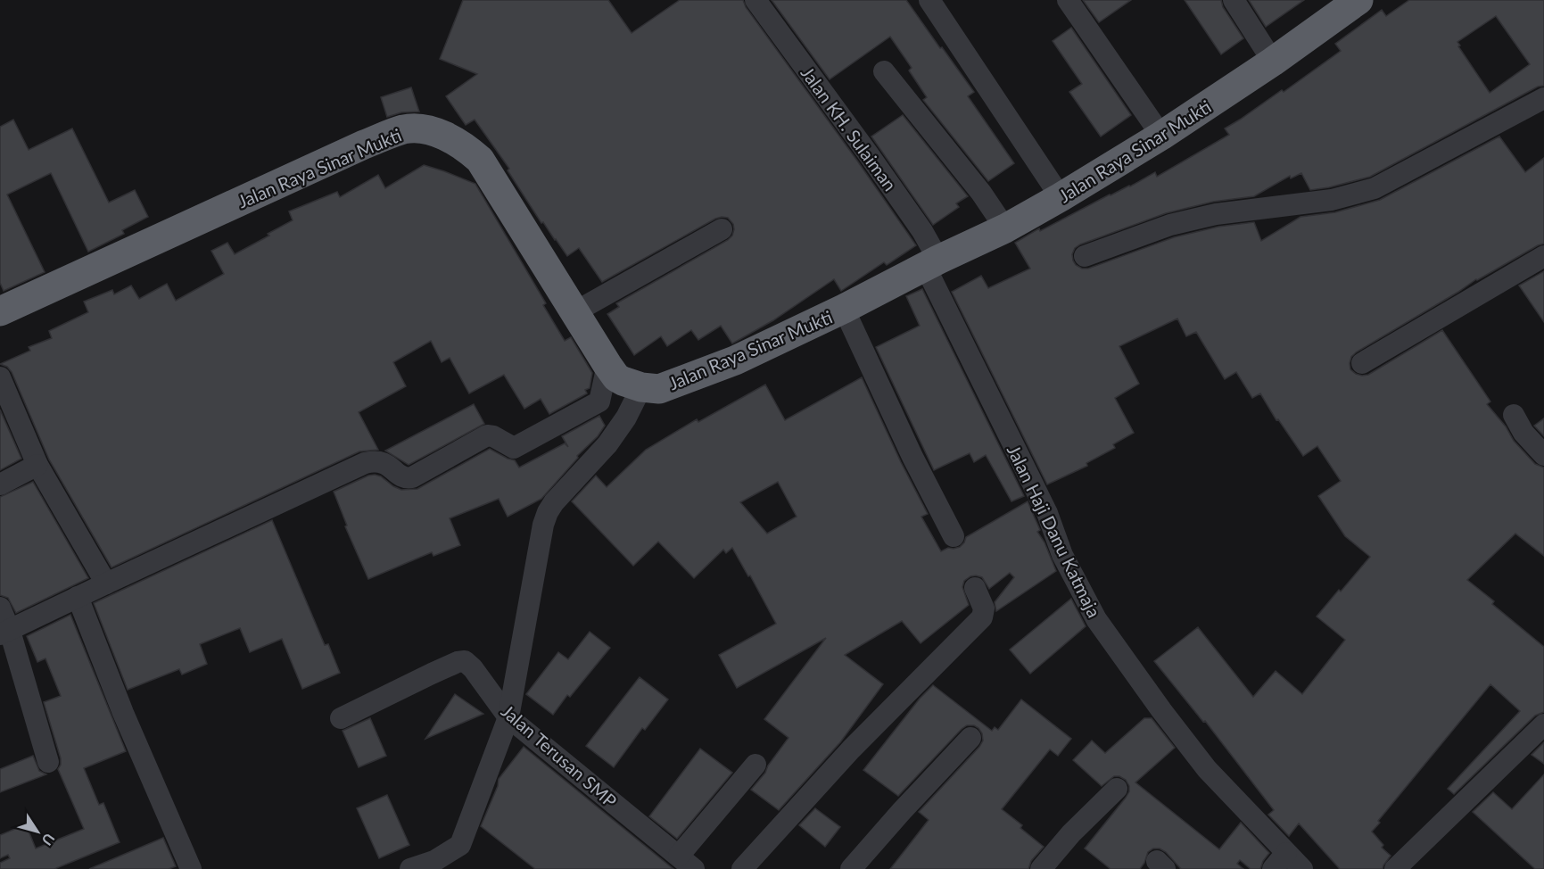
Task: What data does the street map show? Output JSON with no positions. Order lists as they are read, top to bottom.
{
  "streets": {
    "highway": ["Jalan Raya Sinar Mukti"],
    "street": ["Jalan KH. Sulaiman", "Jalan Haji Danu Katmaja", "Jalan Terusan SMP"]
  },
  "crossings": [
    ["Jalan KH. Sulaiman", "Jalan Raya Sinar Mukti"],
    ["Jalan KH. Sulaiman", "Jalan Haji Danu Katmaja"],
    ["Jalan Raya Sinar Mukti", "Jalan Haji Danu Katmaja"]
  ],
  "north": "bottom right"
}
